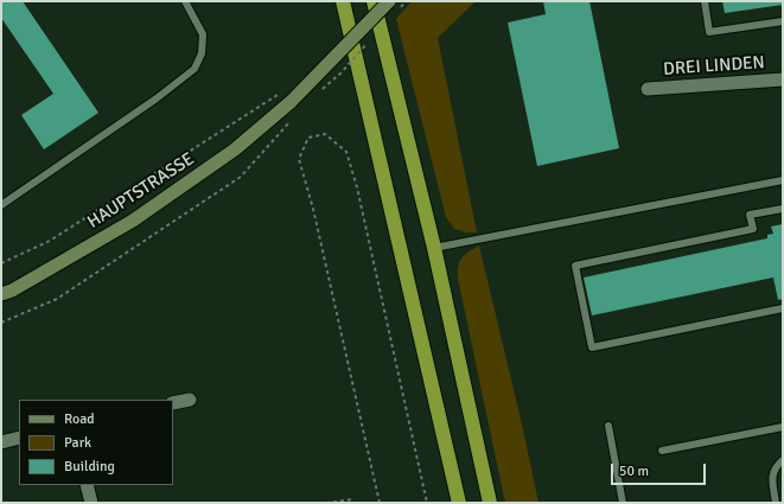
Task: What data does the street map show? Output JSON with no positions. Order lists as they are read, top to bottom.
{
  "streets": {
    "main road": ["HAUPTSTRASSE"],
    "street": ["DREI LINDEN"]
  },
  "legend": ["Road", "Park", "Building"],
  "scale_bar": "50 m"
}
